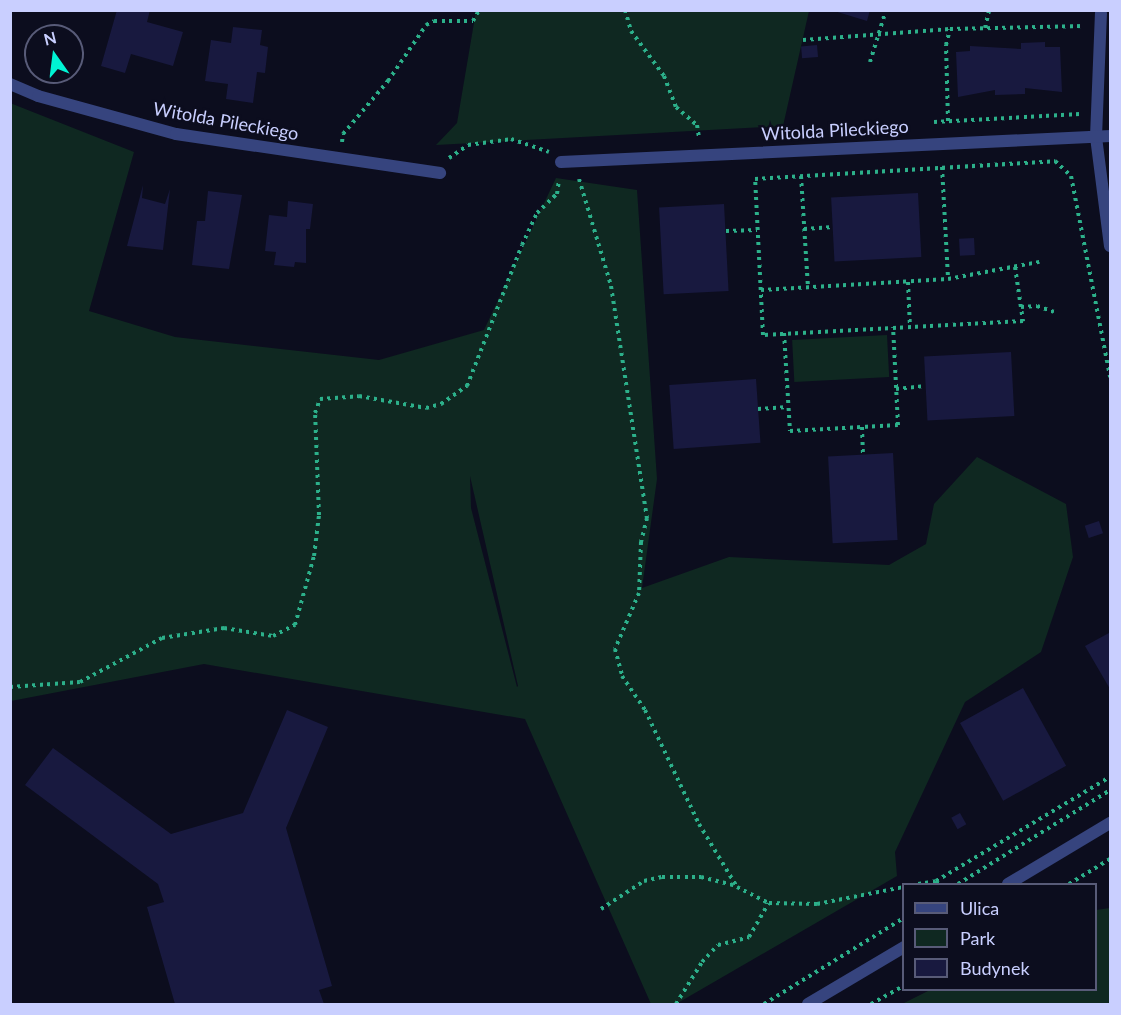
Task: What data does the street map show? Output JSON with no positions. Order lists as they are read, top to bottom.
{
  "streets": {
    "street": ["Witolda Pileckiego"]
  },
  "legend": ["Ulica", "Park", "Budynek"],
  "north": "top"
}
